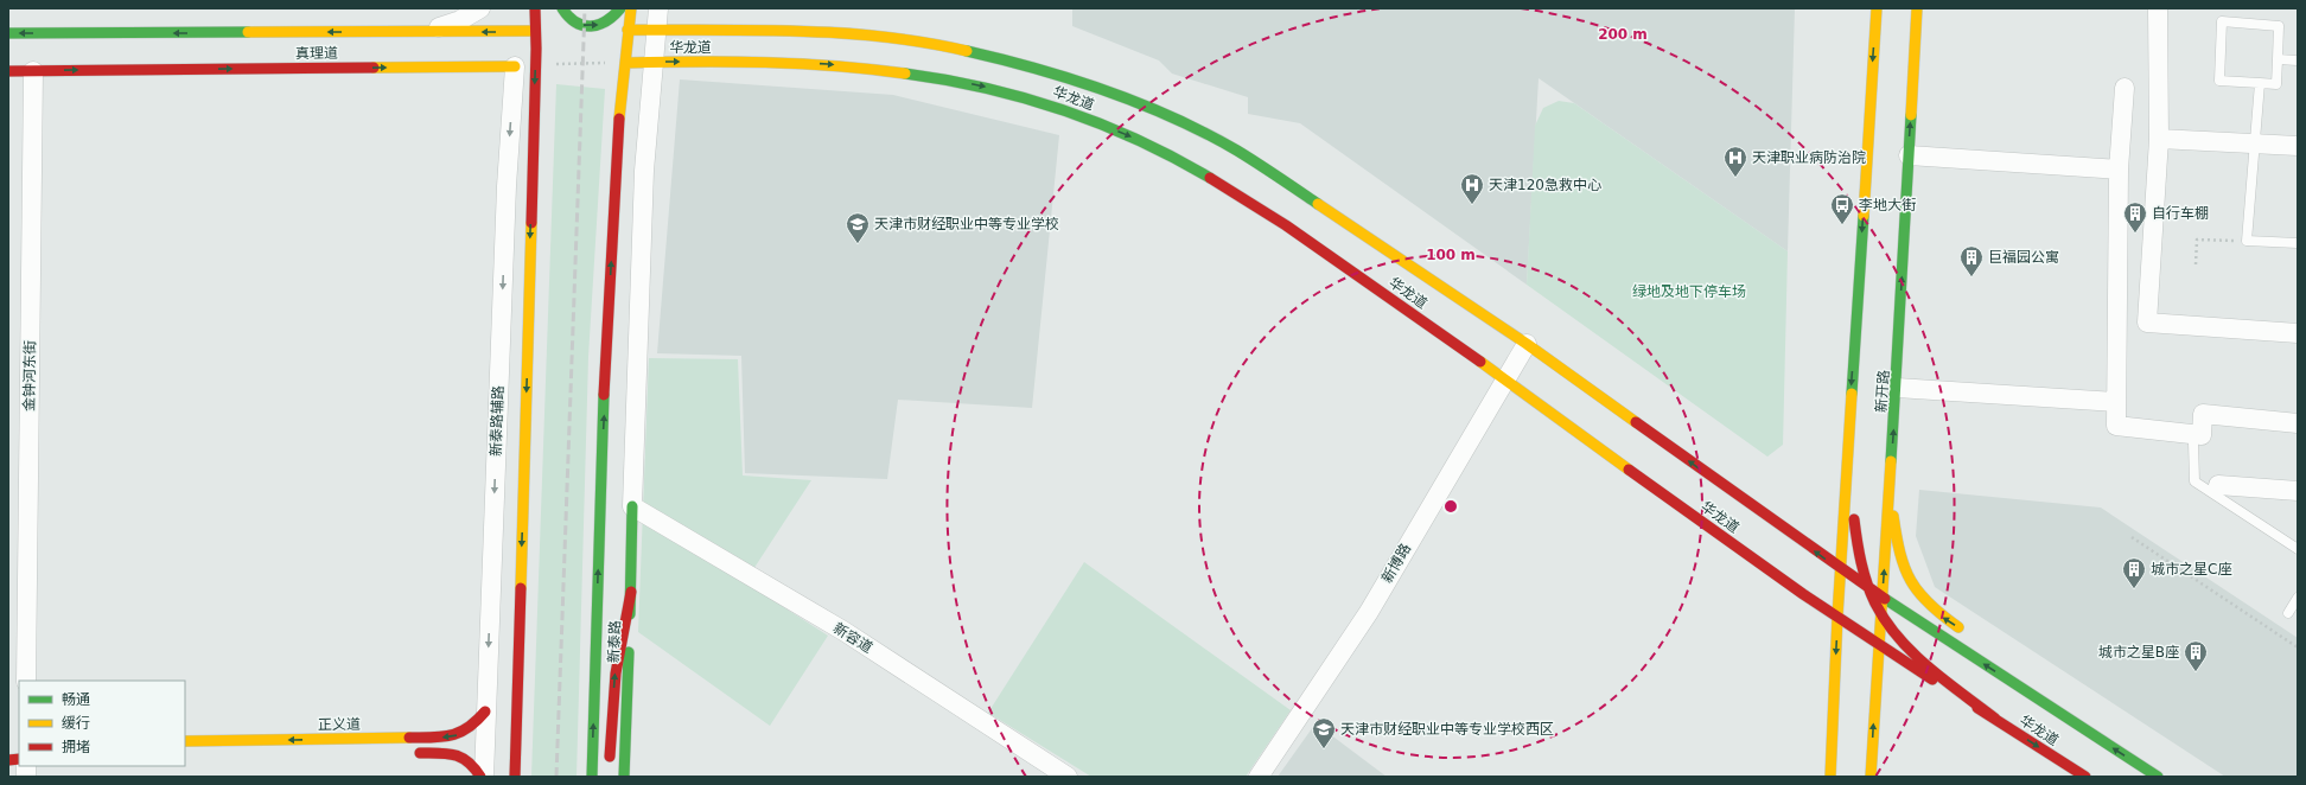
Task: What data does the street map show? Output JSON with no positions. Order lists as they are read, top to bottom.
{
  "streets": {
    "main road": [
      "华龙道",
      "真理道",
      "新开路",
      "新泰路",
      "正义道"
    ],
    "street": [
      "金钟河东街",
      "新泰路辅路",
      "新博路",
      "新容道"
    ]
  },
  "crossings": [
    ["华龙道", "新开路"],
    ["华龙道", "新博路"],
    ["真理道", "金钟河东街"],
    ["真理道", "新泰路辅路"],
    ["新泰路辅路", "正义道"],
    ["新容道", "新泰路"]
  ],
  "one_way": ["正义道"],
  "parks": ["绿地及地下停车场"],
  "places": {
    "hospital": ["天津职业病防治院", "天津120急救中心"],
    "bus stop": ["李地大街"],
    "building": [
      "自行车棚",
      "巨福园公寓",
      "城市之星C座",
      "城市之星B座"
    ],
    "school or university": ["天津市财经职业中等专业学校", "天津市财经职业中等专业学校西区"]
  },
  "legend": ["畅通", "缓行", "拥堵"],
  "rings": ["200 m", "100 m"]
}
